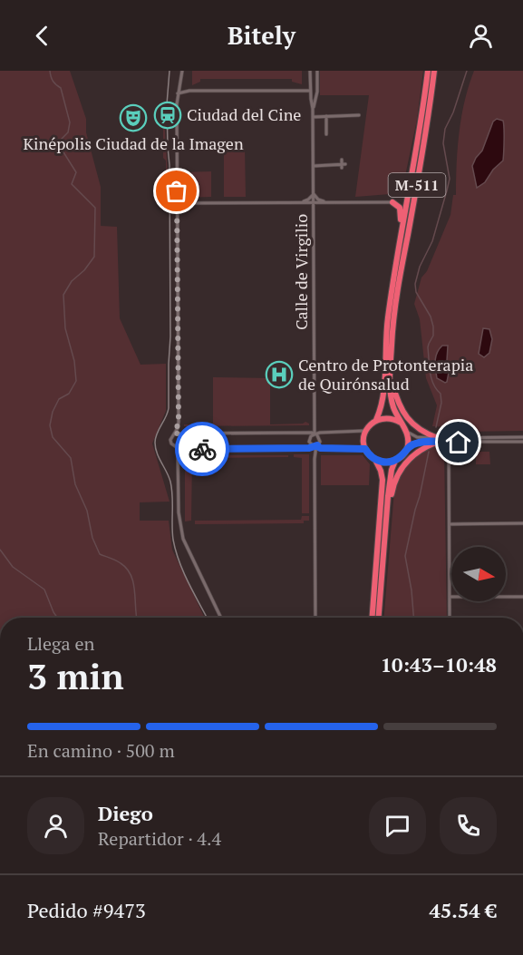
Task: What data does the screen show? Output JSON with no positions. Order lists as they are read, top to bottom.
{
  "streets": {
    "highway": ["M-511"],
    "street": ["Calle de Virgilio"]
  },
  "places": {
    "station": ["Ciudad del Cine"],
    "theatre": ["Kinépolis Ciudad de la Imagen"],
    "hospital": ["Centro de Protonterapia de Quirónsalud"]
  },
  "north": "right",
  "page": {
    "header": "Bitely",
    "heading": ["3 min", "Llega en", "10:43–10:48"],
    "panel": [
      "Diego",
      "Repartidor · 4.4",
      "Pedido #9473",
      "45.54 €"
    ],
    "bar": "En camino · 500 m"
  }
}
